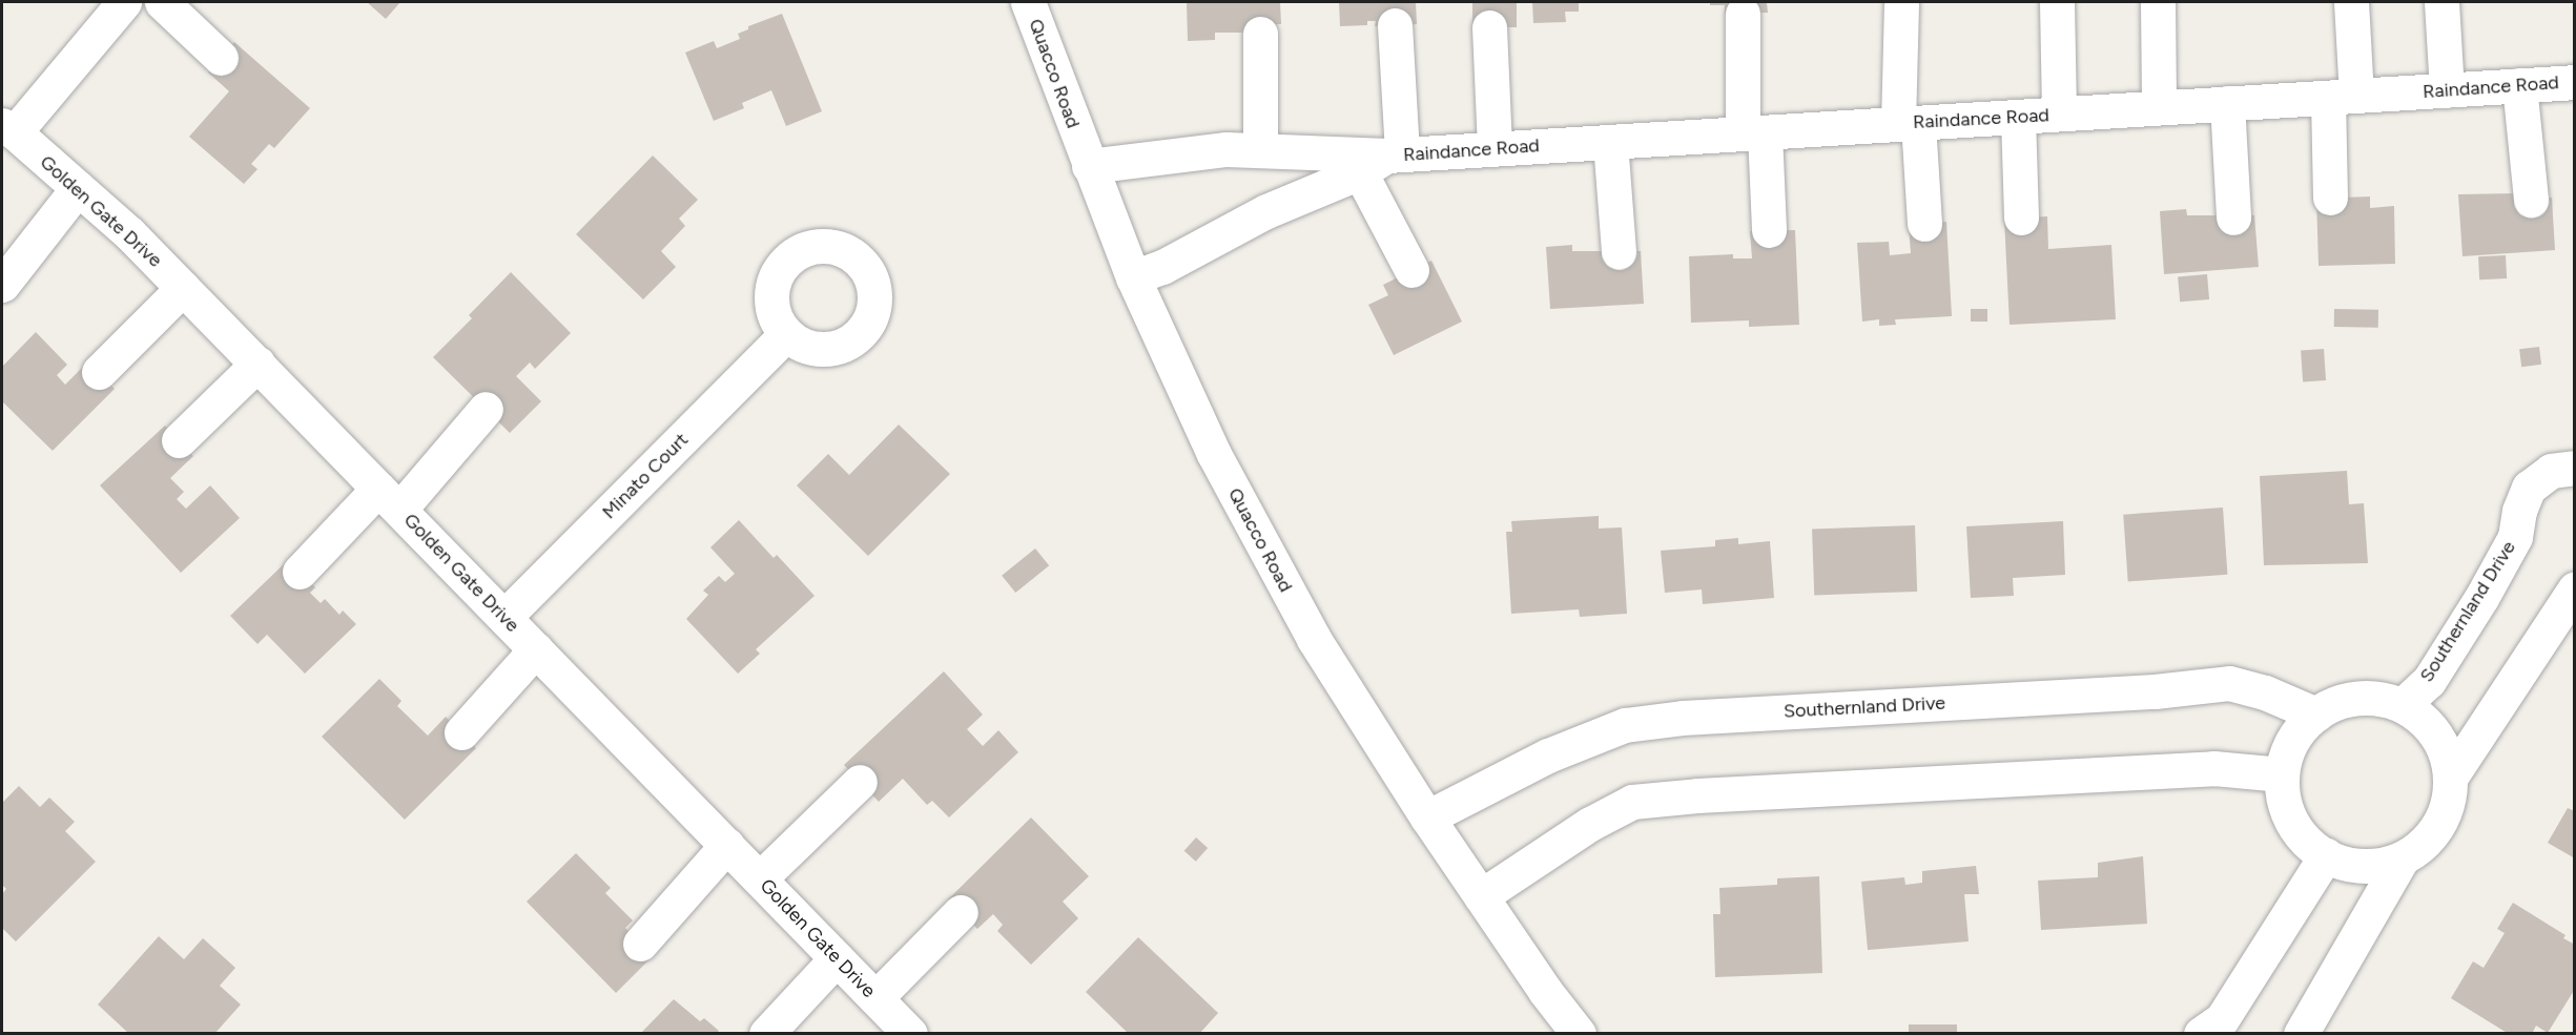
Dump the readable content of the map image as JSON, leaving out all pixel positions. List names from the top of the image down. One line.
{"streets":{"street":["Quacco Road","Raindance Road","Golden Gate Drive","Minato Court","Southernland Drive"]},"crossings":[["Quacco Road","Raindance Road"],["Quacco Road","Southernland Drive"],["Golden Gate Drive","Minato Court"]]}
